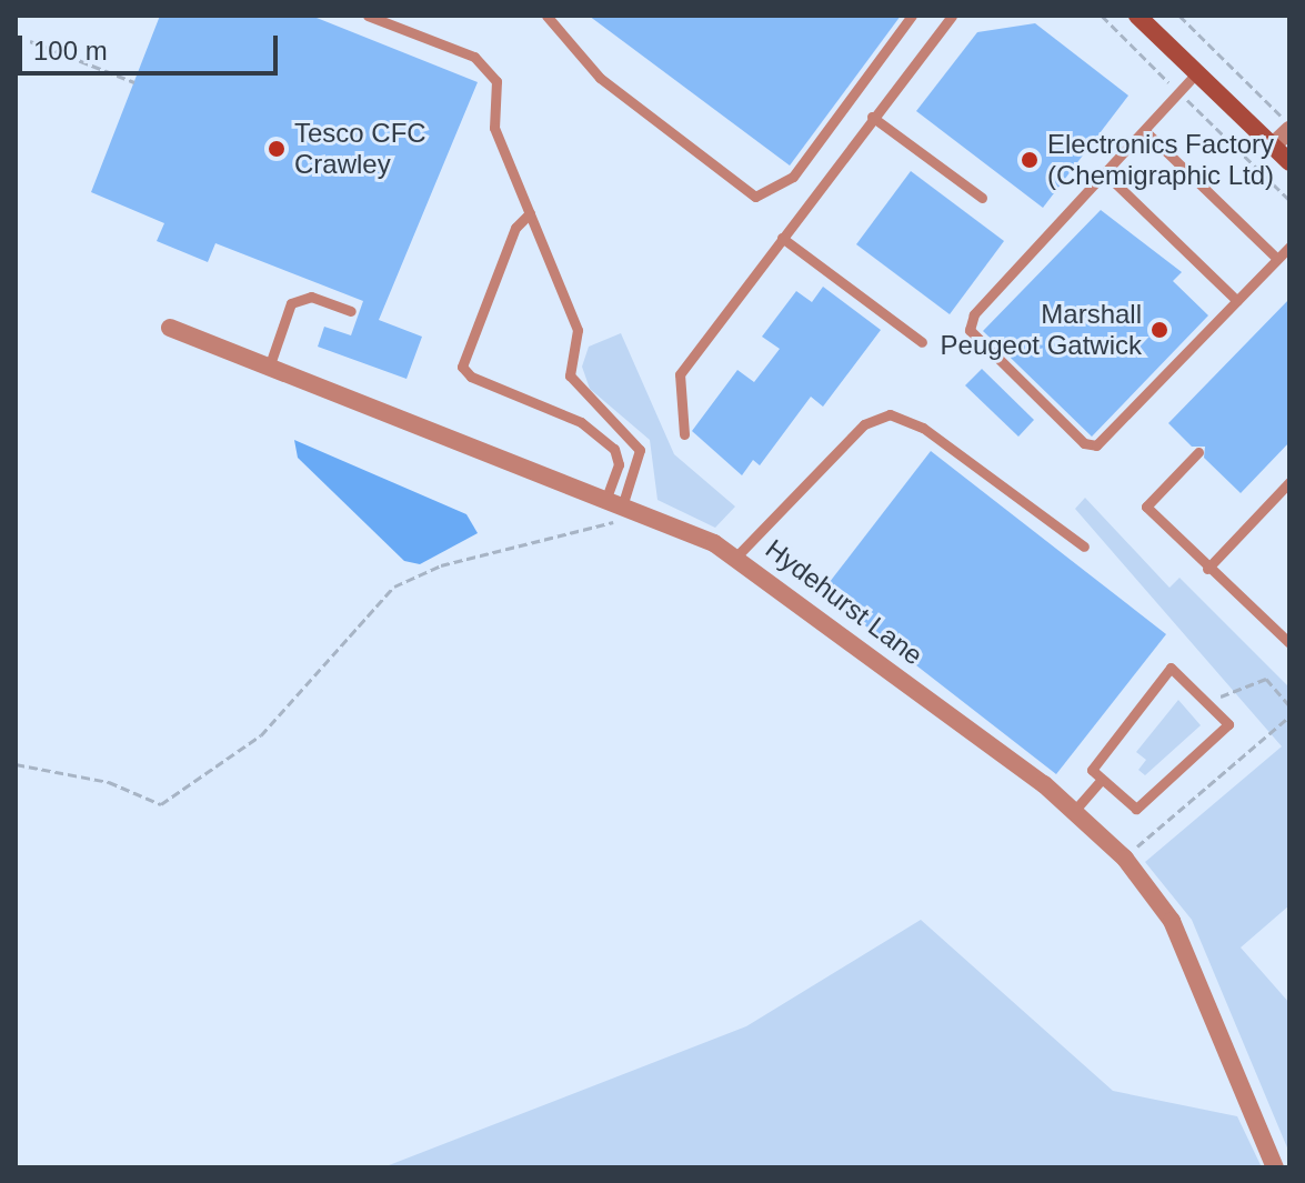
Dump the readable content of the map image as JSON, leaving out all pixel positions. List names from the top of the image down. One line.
{"streets":{"street":["Hydehurst Lane"]},"places":["Tesco CFC Crawley","Electronics Factory (Chemigraphic Ltd)","Marshall Peugeot Gatwick"],"scale_bar":"100 m"}
